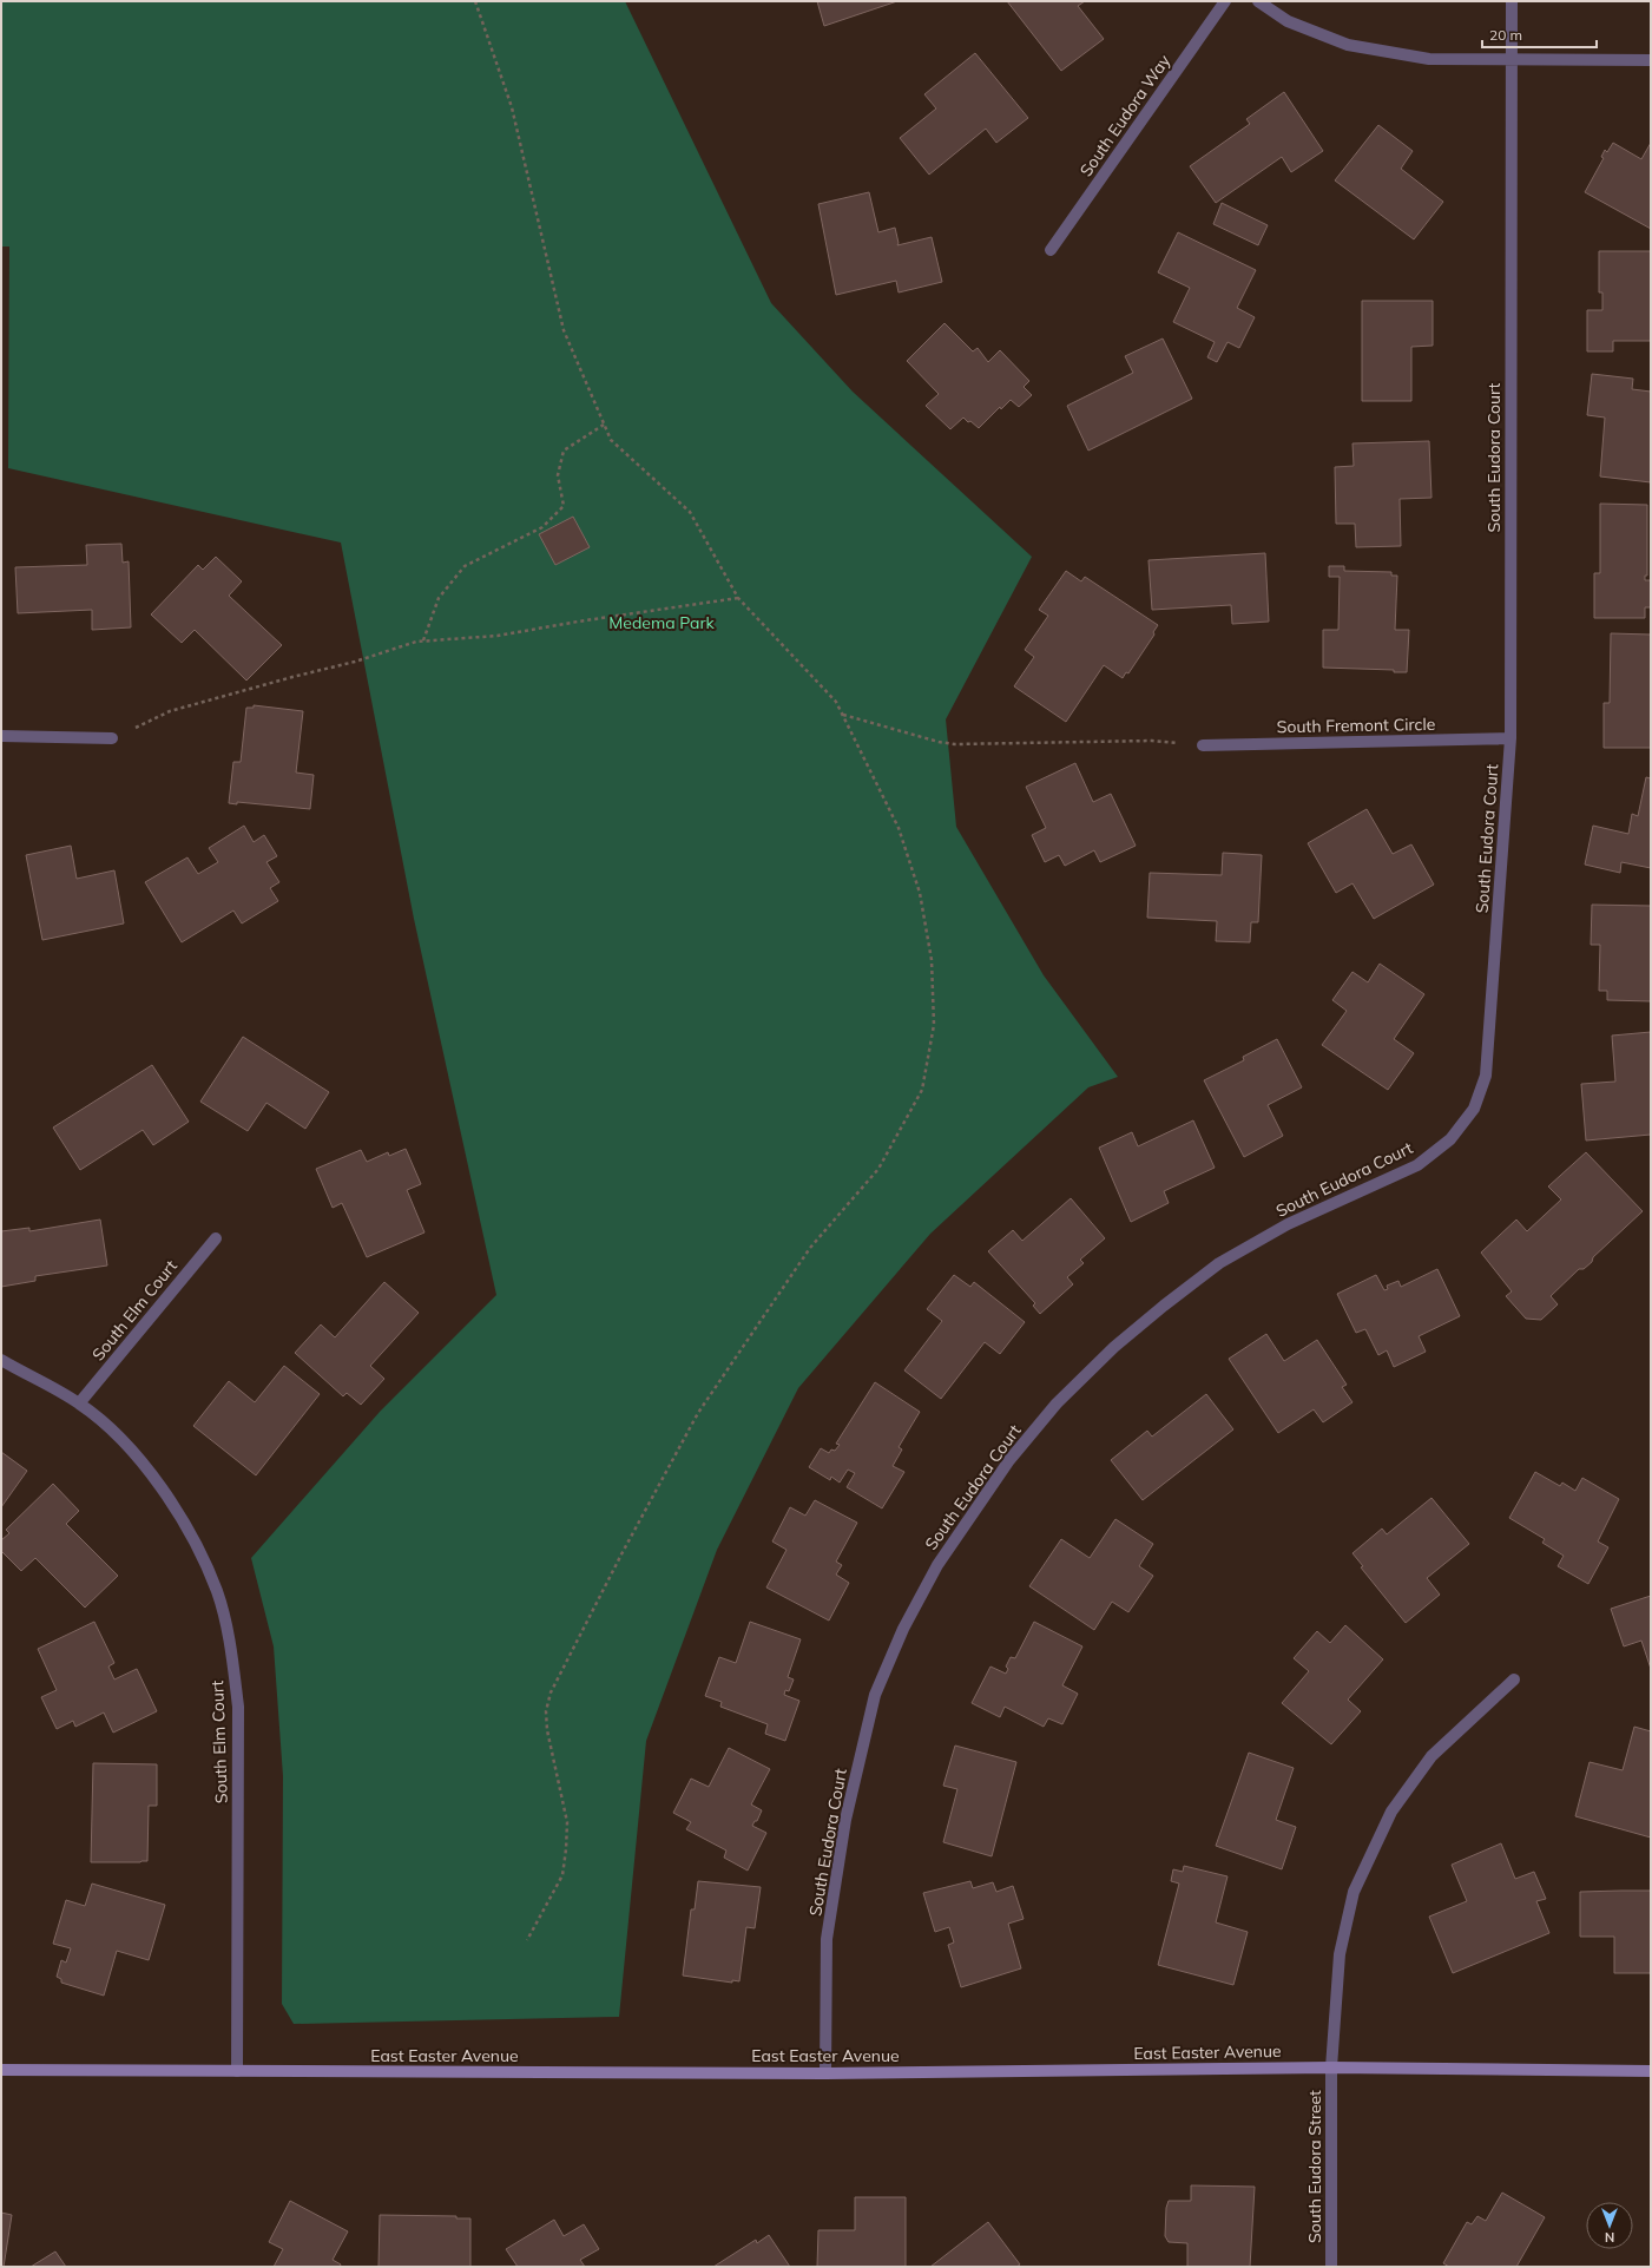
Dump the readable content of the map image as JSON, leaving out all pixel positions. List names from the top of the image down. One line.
{"streets":{"street":["South Eudora Way","South Eudora Court","South Fremont Circle","South Elm Court","East Easter Avenue","South Eudora Street"]},"crossings":[["South Eudora Court","South Fremont Circle"],["South Eudora Court","East Easter Avenue"],["South Elm Court","East Easter Avenue"],["East Easter Avenue","South Eudora Street"]],"parks":["Medema Park"],"scale_bar":"20 m","north":"bottom"}
